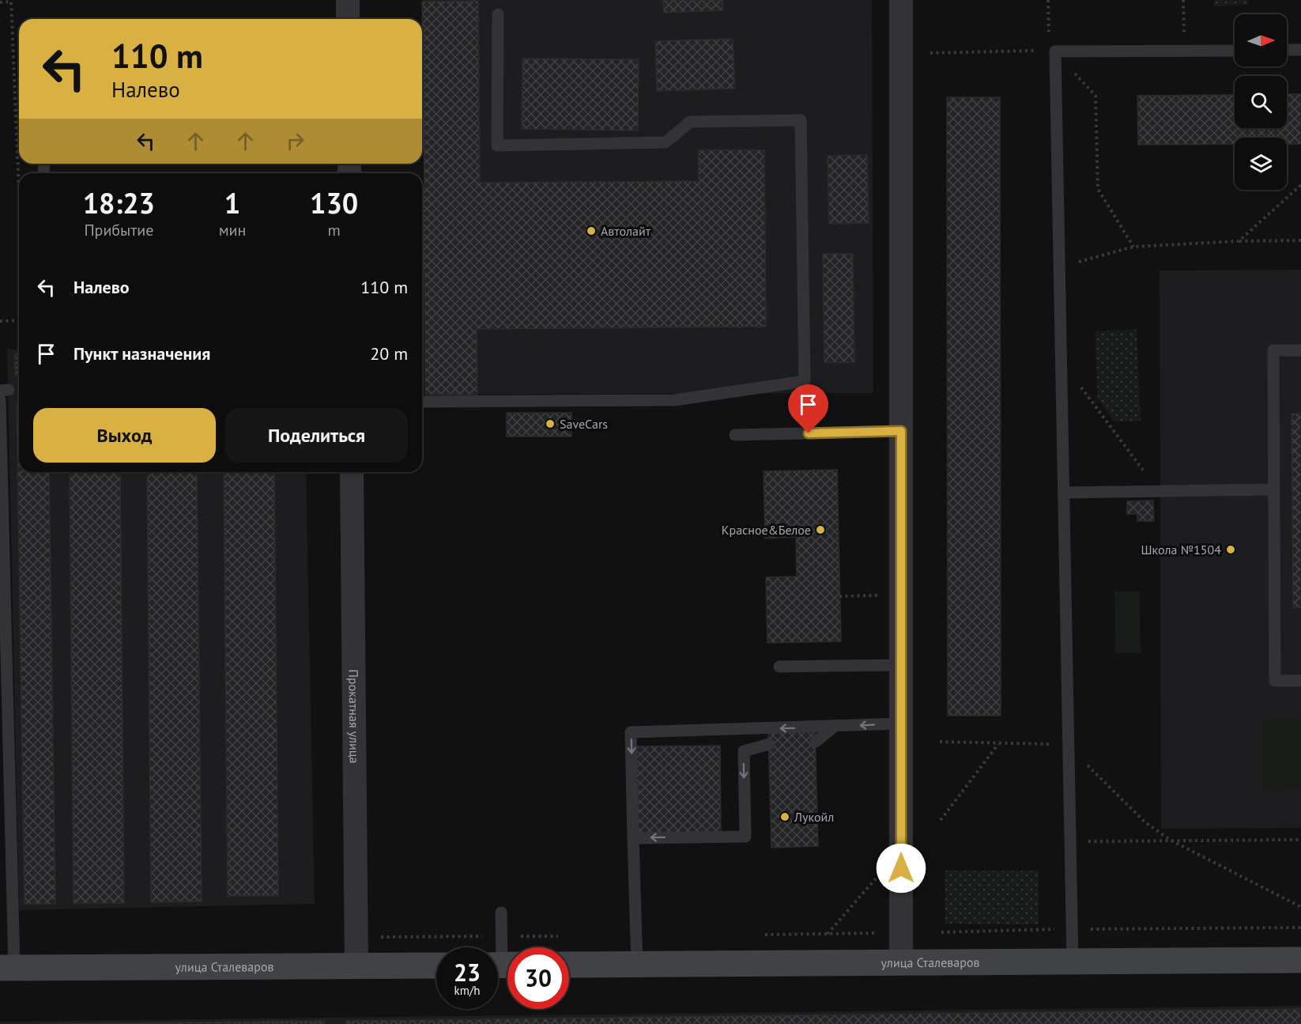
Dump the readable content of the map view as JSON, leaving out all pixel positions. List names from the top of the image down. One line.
{"streets":{"main road":["улица Сталеваров"],"street":["Прокатная улица"]},"crossings":[["Прокатная улица","улица Сталеваров"]],"places":["Автолайт","SaveCars","Красное&Белое","Школа №1504","Лукойл"],"north":"right","page":{"turn":["110 m","Налево"],"eta":["18:23","Прибытие","1","мин","130","m"],"list":[{"name":"Налево","value":"110 m"},{"name":"Пункт назначения","value":"20 m"}],"buttons":["Выход","Поделиться"],"speed":"23 km/h","limit":"30"}}
